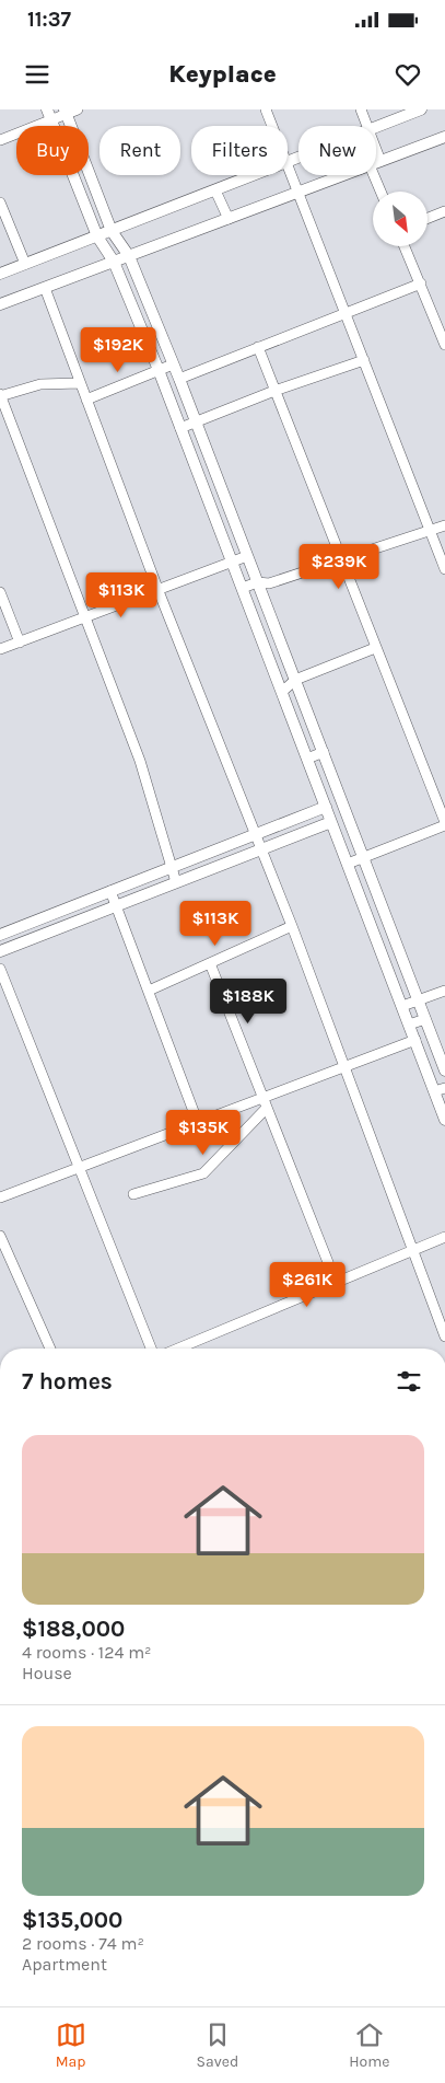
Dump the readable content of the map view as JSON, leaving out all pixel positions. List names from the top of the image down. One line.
{"north":"bottom right","page":{"status":"11:37","header":"Keyplace","chip":["Buy","Rent","Filters","New"],"price":["$192K","$239K","$113K","$113K","$188K","$135K","$261K"],"heading":"7 homes","list":[{"name":"$188,000","note":"4 rooms · 124 m² · House"},{"name":"$135,000","note":"2 rooms · 74 m² · Apartment"}],"tabs":["Map","Saved","Home"]}}
